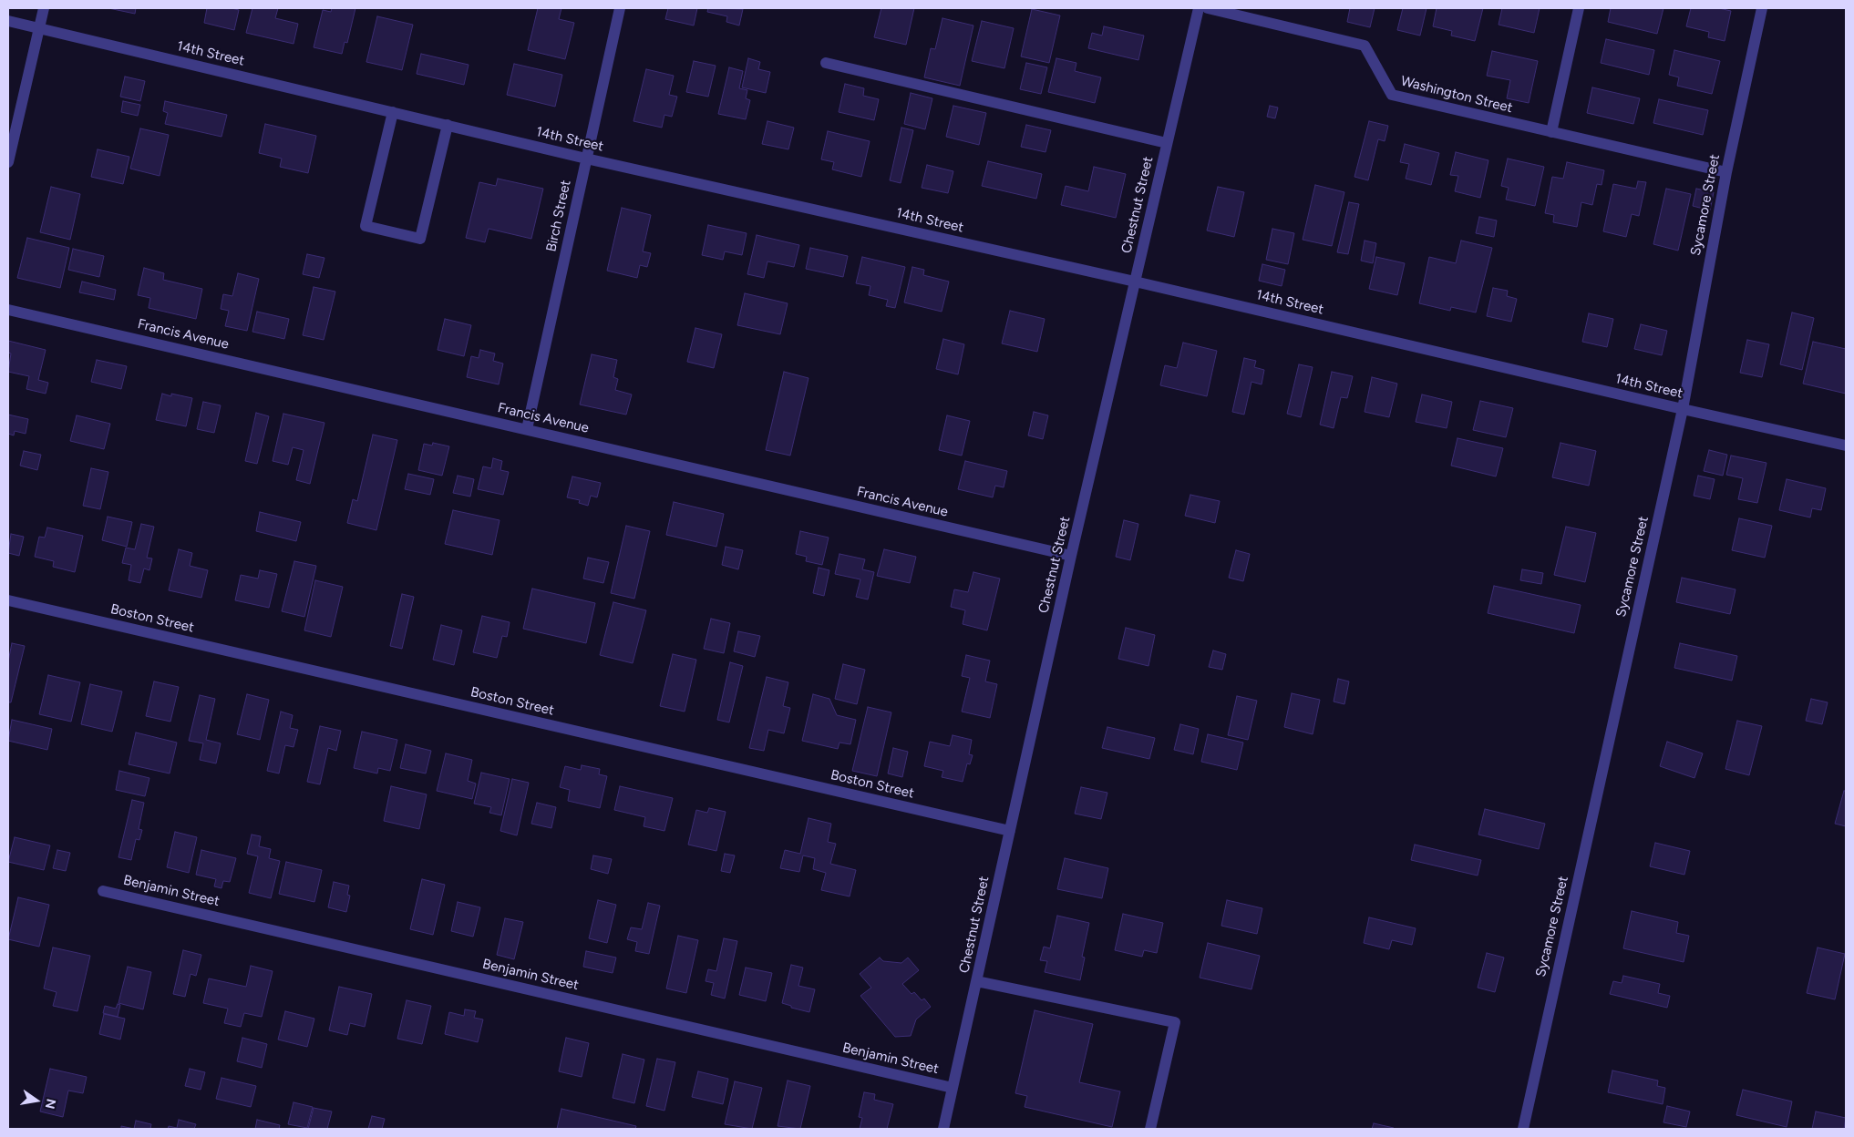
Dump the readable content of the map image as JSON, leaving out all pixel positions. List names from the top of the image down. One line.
{"streets":{"street":["14th Street","Washington Street","Chestnut Street","Sycamore Street","Birch Street","Francis Avenue","Boston Street","Benjamin Street"]},"crossings":[["14th Street","Chestnut Street"],["14th Street","Sycamore Street"],["14th Street","Birch Street"],["Washington Street","Sycamore Street"],["Chestnut Street","Francis Avenue"],["Chestnut Street","Boston Street"],["Chestnut Street","Benjamin Street"],["Birch Street","Francis Avenue"]],"north":"right"}
